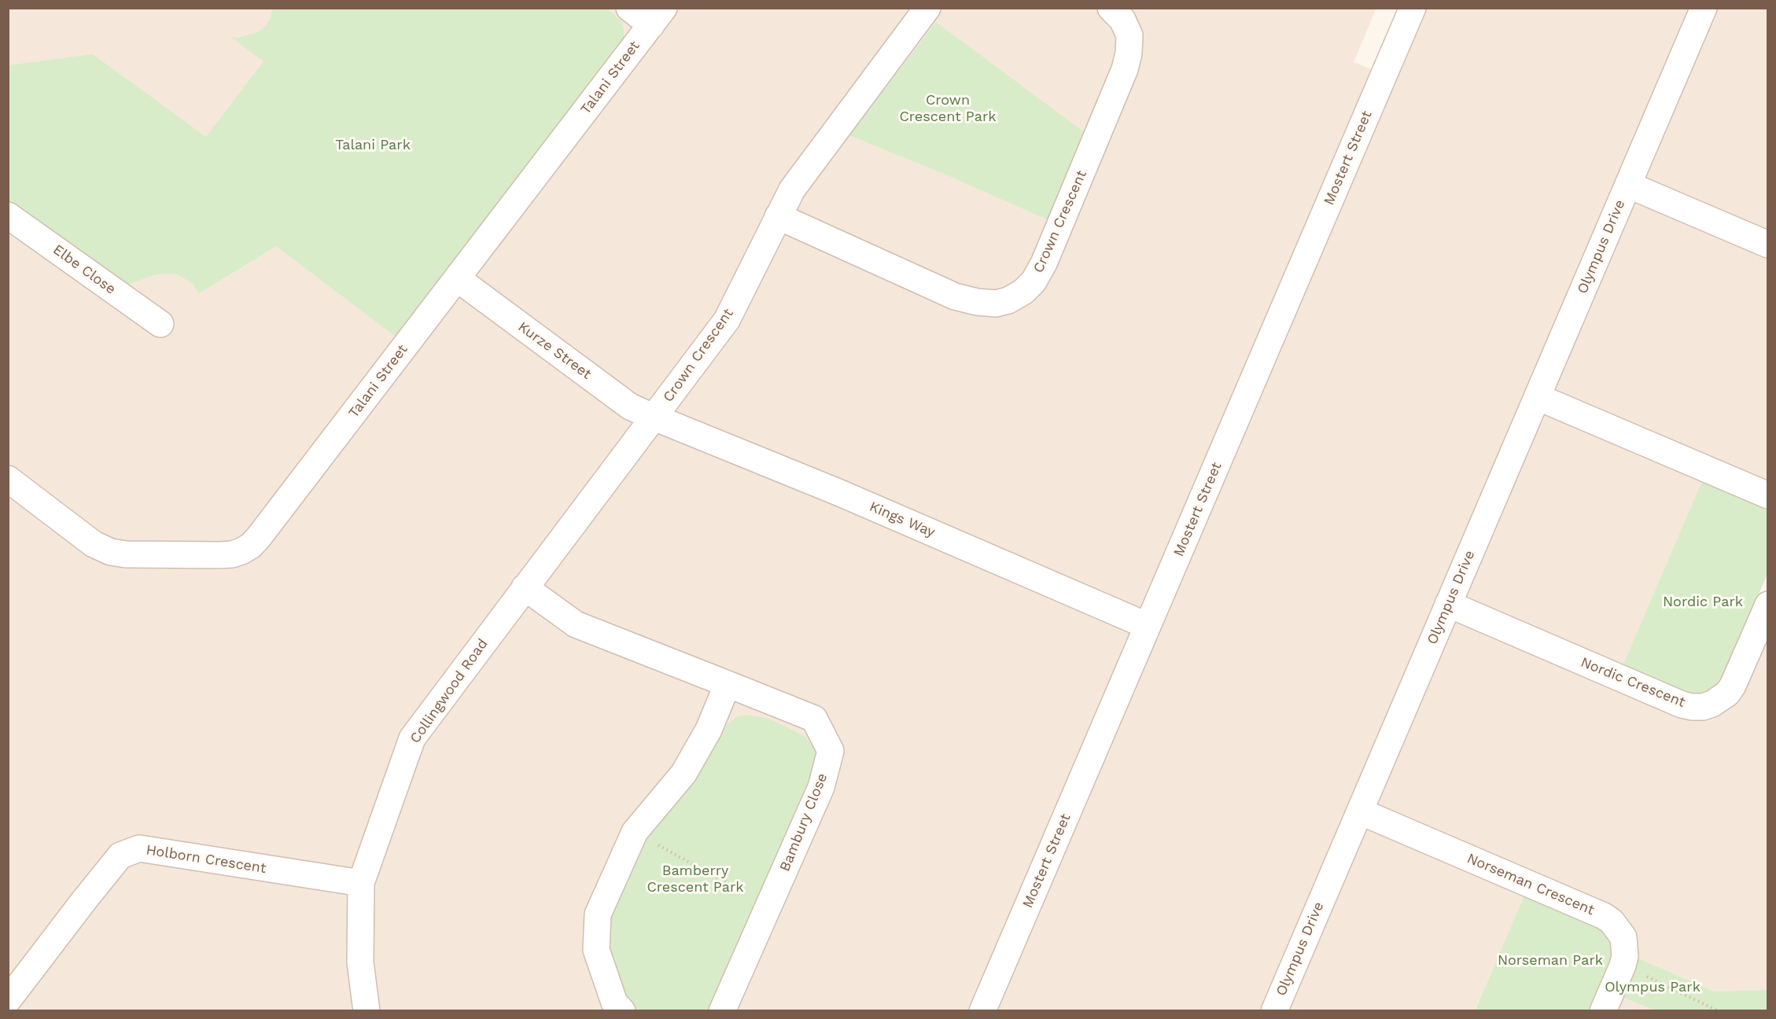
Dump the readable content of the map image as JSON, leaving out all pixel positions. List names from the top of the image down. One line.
{"streets":{"street":["Talani Street","Mostert Street","Crown Crescent","Olympus Drive","Elbe Close","Kurze Street","Kings Way","Nordic Crescent","Collingwood Road","Bambury Close","Holborn Crescent","Norseman Crescent"]},"crossings":[["Talani Street","Kurze Street"],["Mostert Street","Kings Way"],["Crown Crescent","Kurze Street"],["Crown Crescent","Kings Way"],["Crown Crescent","Collingwood Road"],["Olympus Drive","Nordic Crescent"],["Olympus Drive","Norseman Crescent"],["Kurze Street","Kings Way"],["Kurze Street","Collingwood Road"],["Kings Way","Collingwood Road"],["Collingwood Road","Bambury Close"],["Collingwood Road","Holborn Crescent"]],"parks":["Crown Crescent Park","Talani Park","Nordic Park","Bamberry Crescent Park","Norseman Park","Olympus Park"]}
